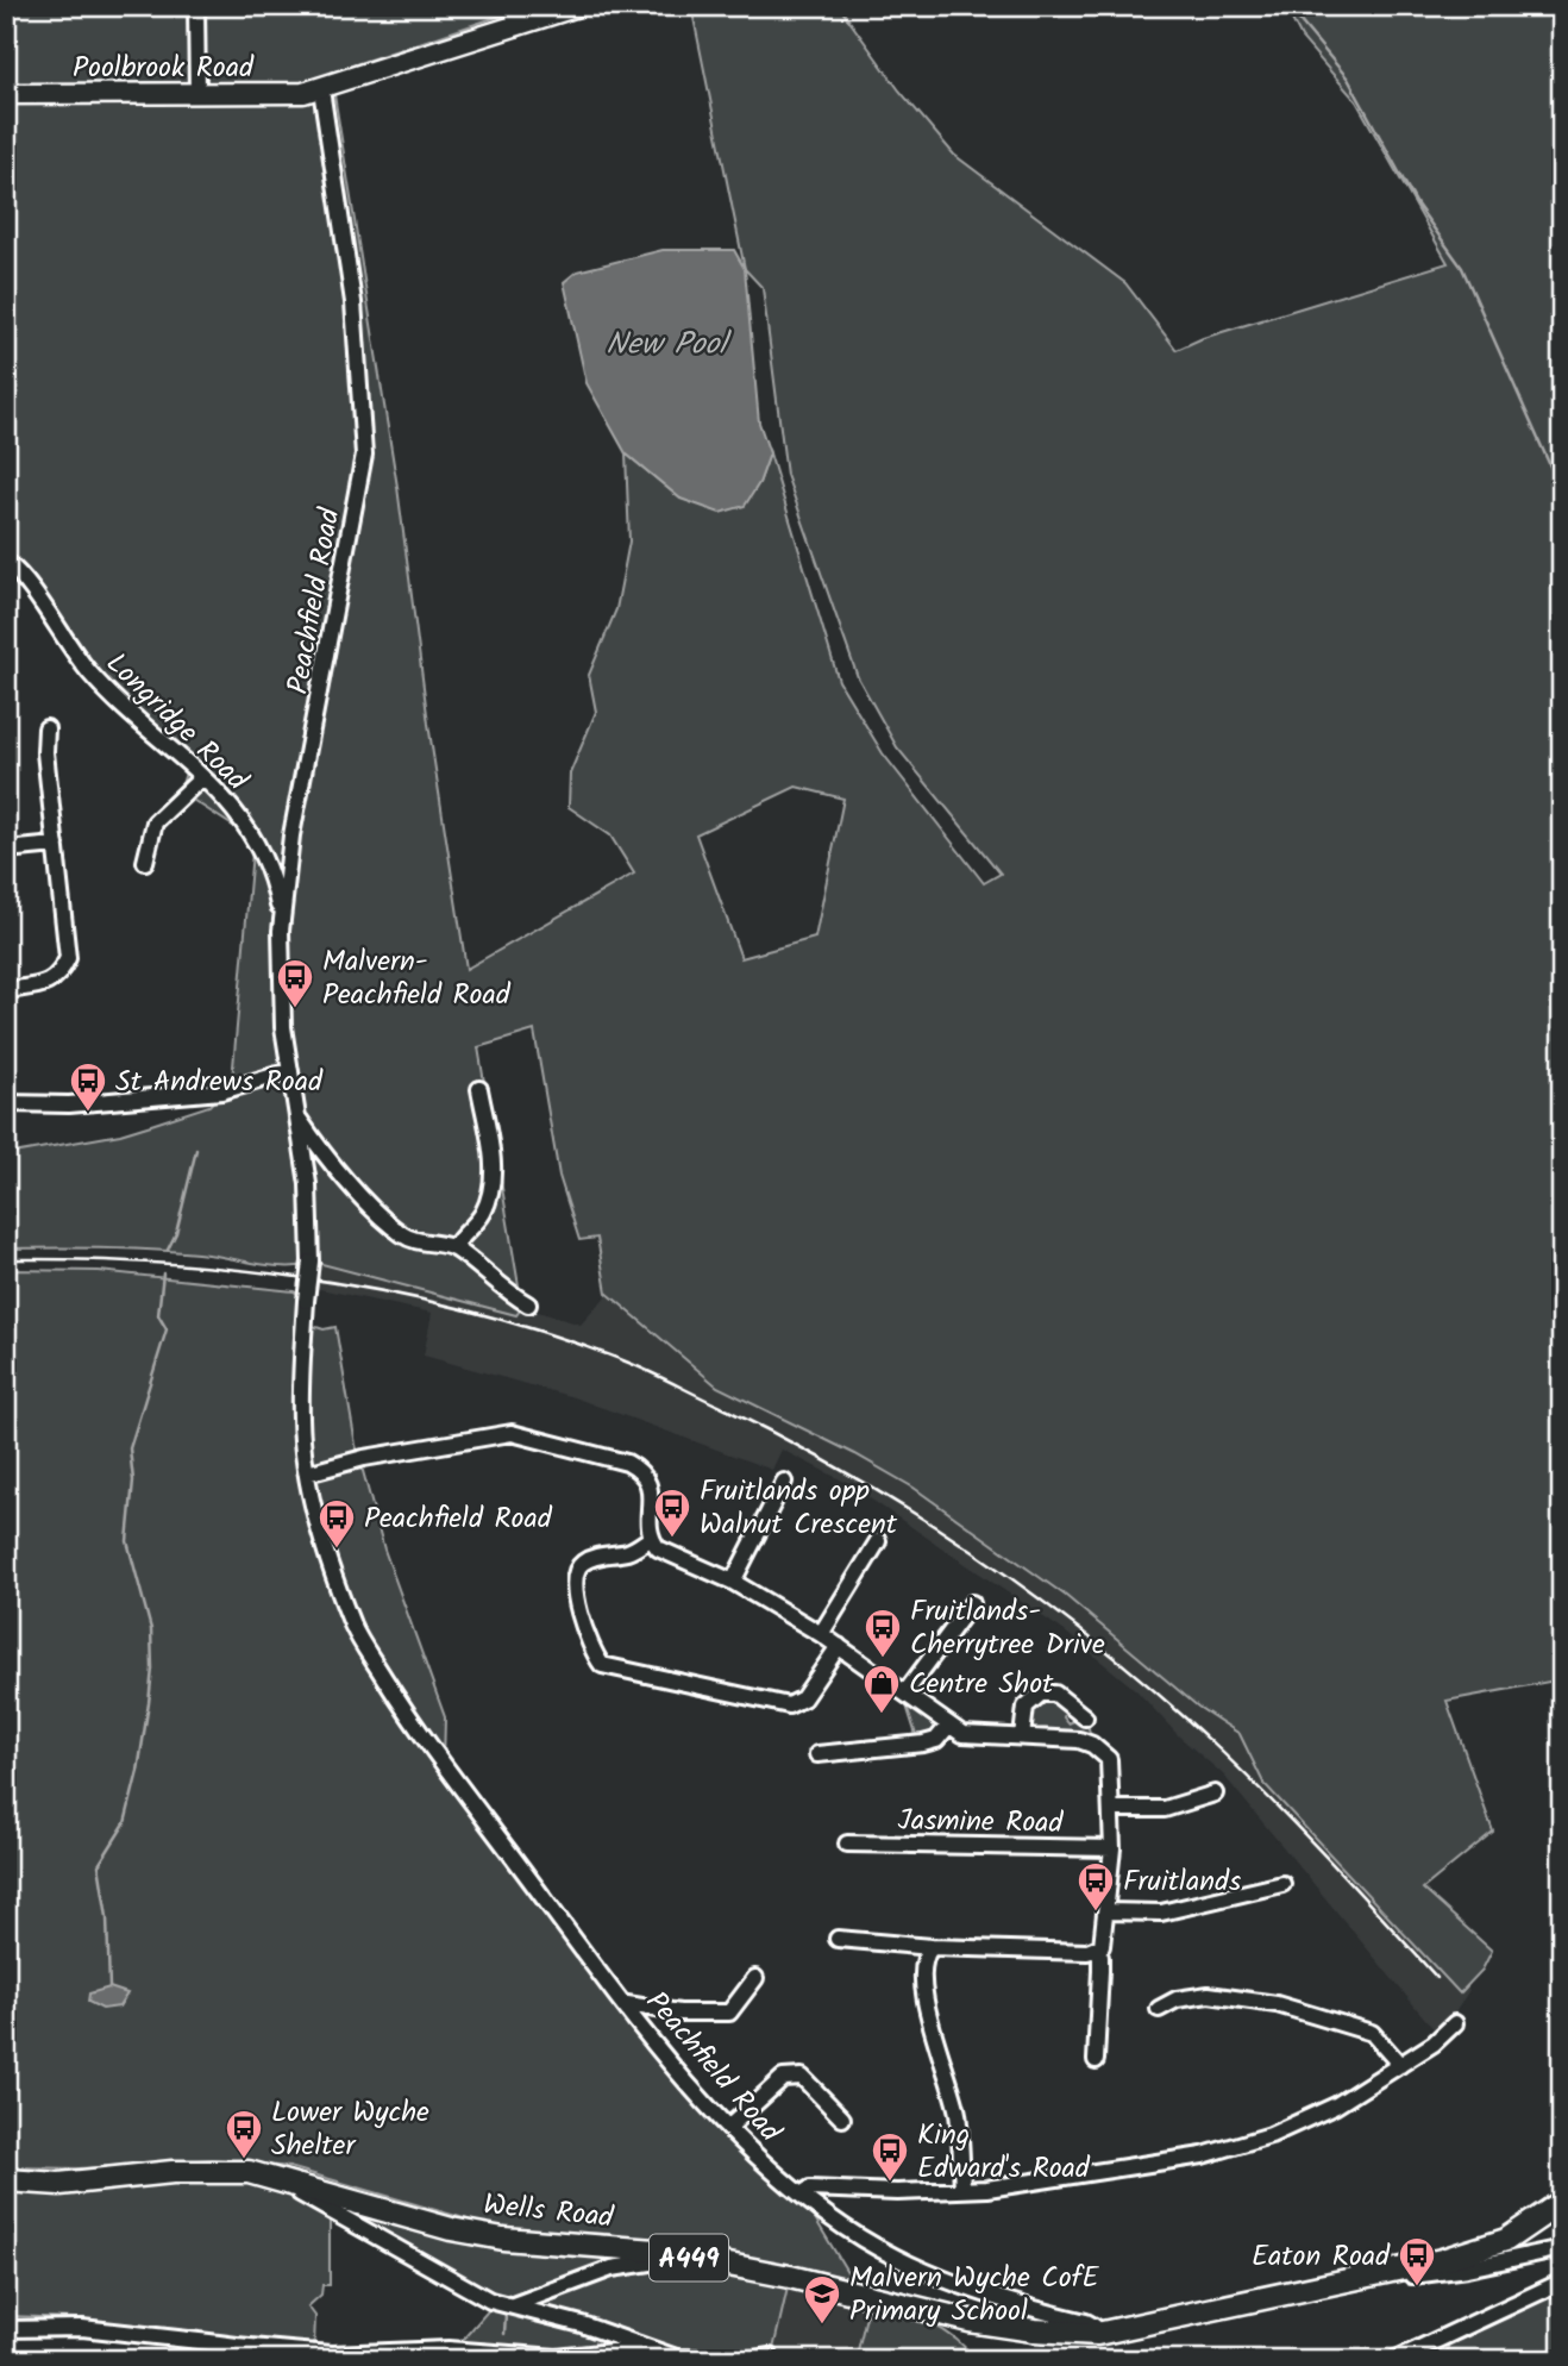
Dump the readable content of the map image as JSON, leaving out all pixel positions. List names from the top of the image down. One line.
{"streets":{"highway":["Wells Road","A449"],"main road":["Poolbrook Road"],"street":["Peachfield Road","Longridge Road","Jasmine Road"]},"crossings":[["Poolbrook Road","Peachfield Road"],["Peachfield Road","Longridge Road"],["Peachfield Road","Wells Road"]],"water":["New Pool"],"places":{"bus stop":["Malvern- Peachfield Road","St Andrews Road","Fruitlands opp Walnut Crescent","Peachfield Road","Fruitlands- Cherrytree Drive","Fruitlands","Lower Wyche Shelter","King Edward's Road","Eaton Road"],"shop":["Centre Shot"],"school or university":["Malvern Wyche CofE Primary School"]}}
